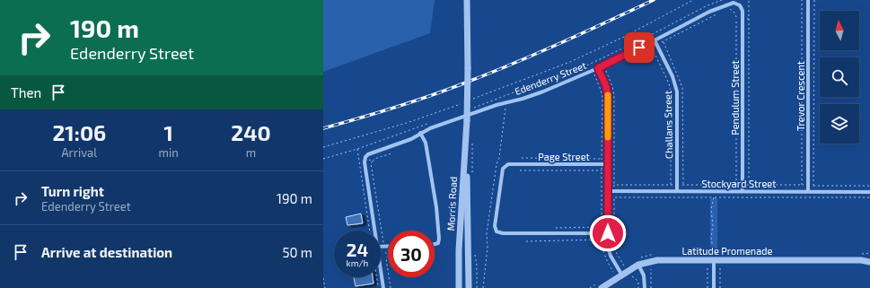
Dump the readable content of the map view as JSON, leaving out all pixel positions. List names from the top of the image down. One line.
{"streets":{"street":["Edenderry Street","Trevor Crescent","Pendulum Street","Challans Street","Page Street","Stockyard Street","Morris Road","Latitude Promenade"]},"crossings":[["Edenderry Street","Pendulum Street"],["Edenderry Street","Challans Street"],["Trevor Crescent","Stockyard Street"],["Pendulum Street","Stockyard Street"],["Challans Street","Stockyard Street"]],"north":"top","page":{"turn":["190 m","Edenderry Street"],"then":"Then","eta":["21:06","Arrival","1","min","240","m"],"list":[{"name":"Turn right","note":"Edenderry Street","value":"190 m"},{"name":"Arrive at destination","value":"50 m"}],"speed":"24 km/h","limit":"30"}}
